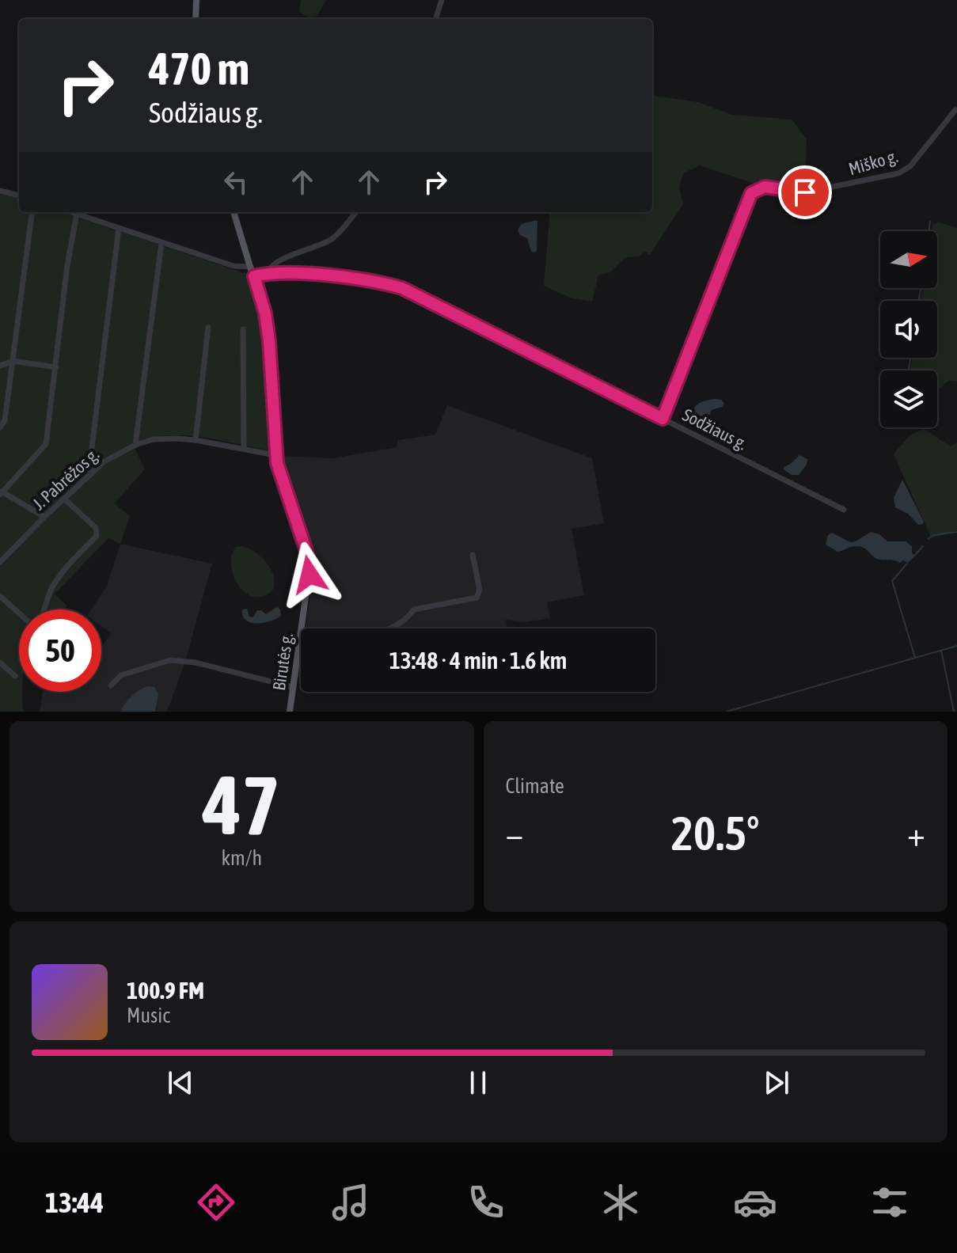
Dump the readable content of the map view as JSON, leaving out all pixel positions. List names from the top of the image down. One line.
{"streets":{"main road":["Birutės g."],"street":["Miško g.","Sodžiaus g.","J. Pabrėžos g."]},"crossings":[["Miško g.","Sodžiaus g."],["Sodžiaus g.","Birutės g."],["J. Pabrėžos g.","Birutės g."]],"north":"right","page":{"turn":["470 m","Sodžiaus g."],"limit":"50","trip":"13:48 · 4 min · 1.6 km","tile":[["47","km/h"],"Climate"],"heat":["−","20.5°","+"],"song":["100.9 FM","Music"],"tabs":"13:44"}}
